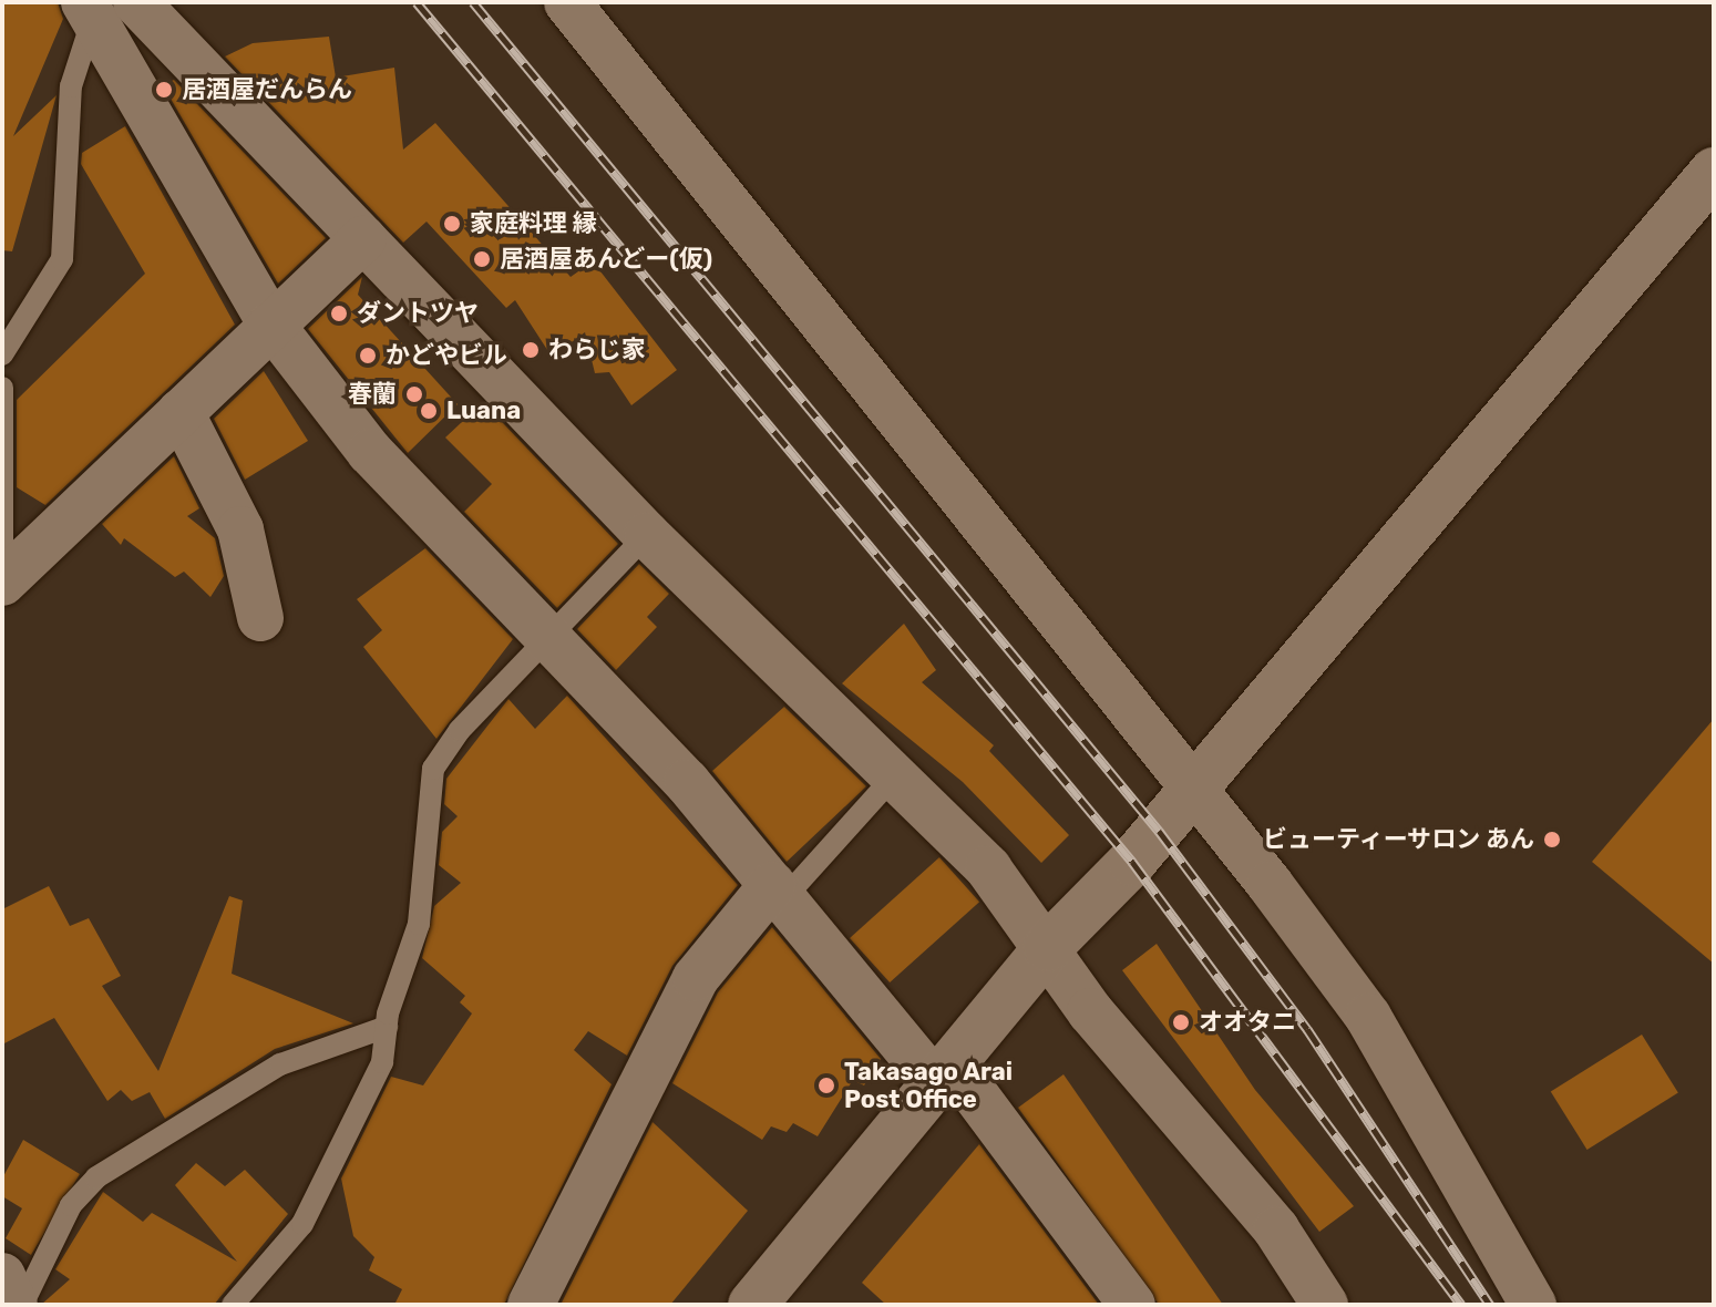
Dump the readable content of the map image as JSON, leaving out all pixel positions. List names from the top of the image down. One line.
{"places":["居酒屋だんらん","家庭料理 縁","居酒屋あんどー(仮)","ダントツヤ","わらじ家","かどやビル","春蘭","Luana","ビューティーサロン あん","オオタニ","Takasago Arai Post Office"]}
